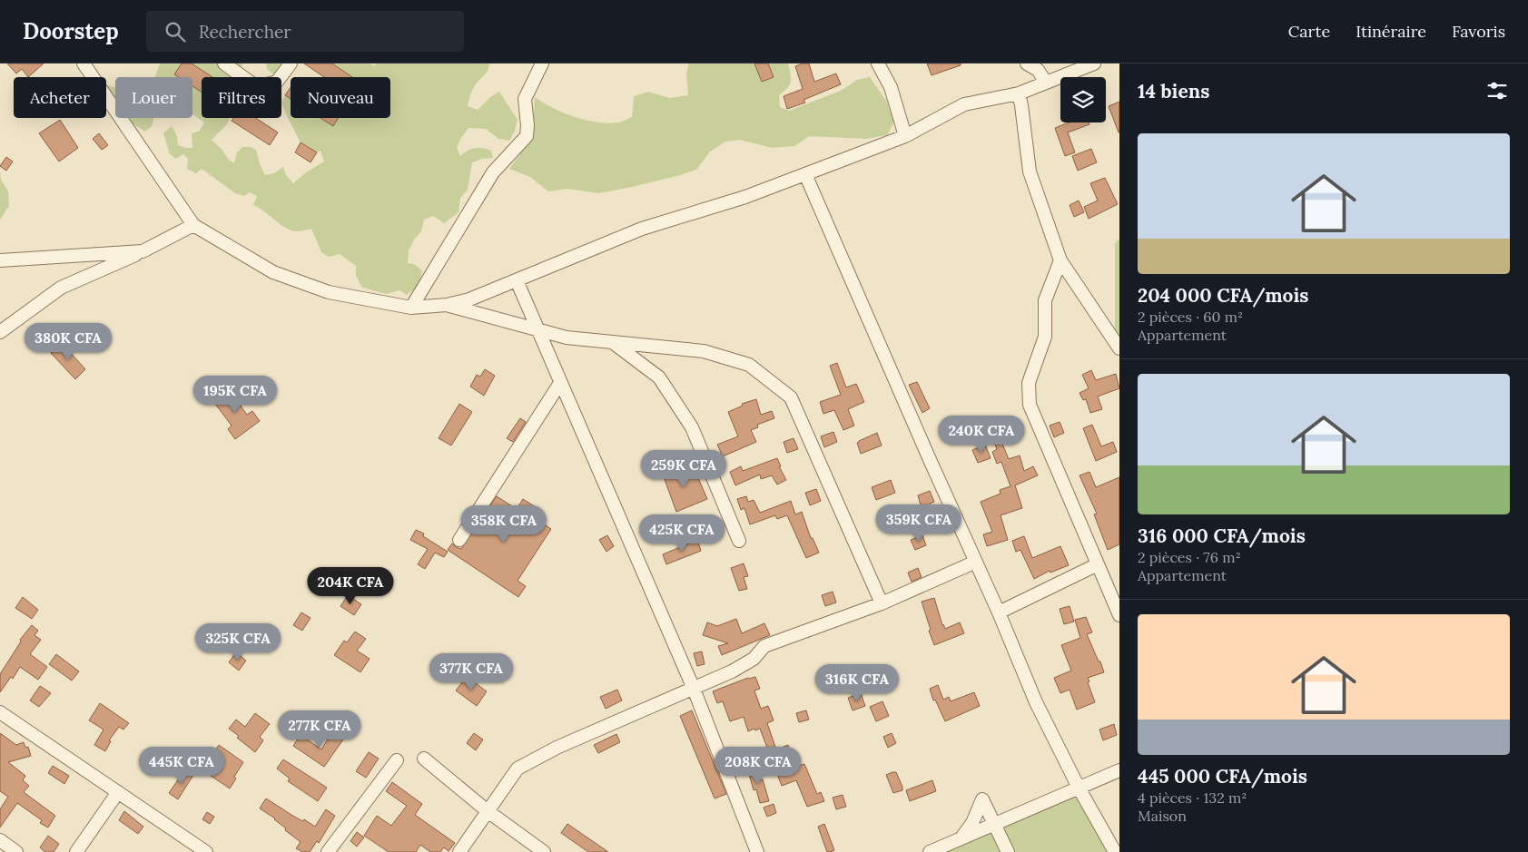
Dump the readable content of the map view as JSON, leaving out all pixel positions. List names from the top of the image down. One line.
{"page":{"header":"Doorstep","search":"Rechercher","nav":["Carte","Itinéraire","Favoris"],"heading":"14 biens","chip":["Acheter","Louer","Filtres","Nouveau"],"list":[{"name":"204 000 CFA/mois","note":"2 pièces · 60 m² · Appartement"},{"name":"316 000 CFA/mois","note":"2 pièces · 76 m² · Appartement"},{"name":"445 000 CFA/mois","note":"4 pièces · 132 m² · Maison"}],"price":["380K CFA","195K CFA","240K CFA","259K CFA","359K CFA","358K CFA","425K CFA","204K CFA","325K CFA","377K CFA","316K CFA","277K CFA","445K CFA","208K CFA"]}}
